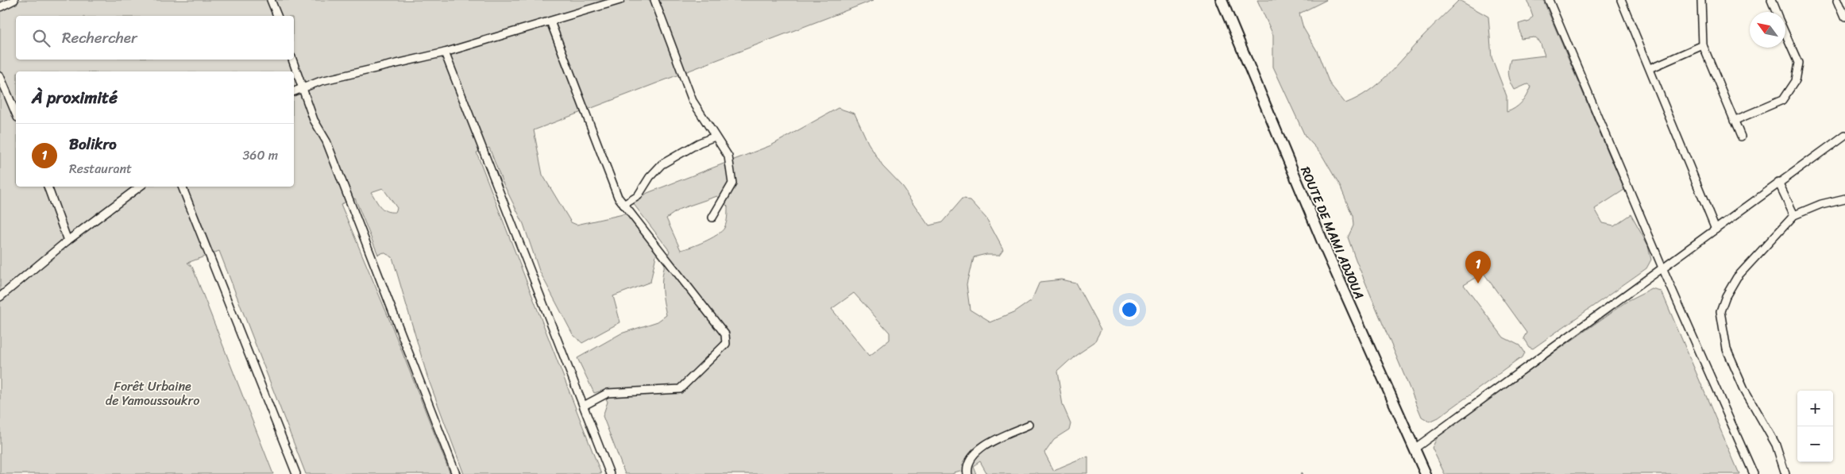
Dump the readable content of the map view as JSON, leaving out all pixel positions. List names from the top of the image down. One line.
{"streets":{"street":["ROUTE DE MAMI ADJOUA"]},"parks":["Forêt Urbaine de Yamoussoukro"],"north":"top left","page":{"search":"Rechercher","heading":"À proximité","list":[{"mark":"1","name":"Bolikro","note":"Restaurant","value":"360 m"}],"pins":"1","map_buttons":["+","−"]}}
